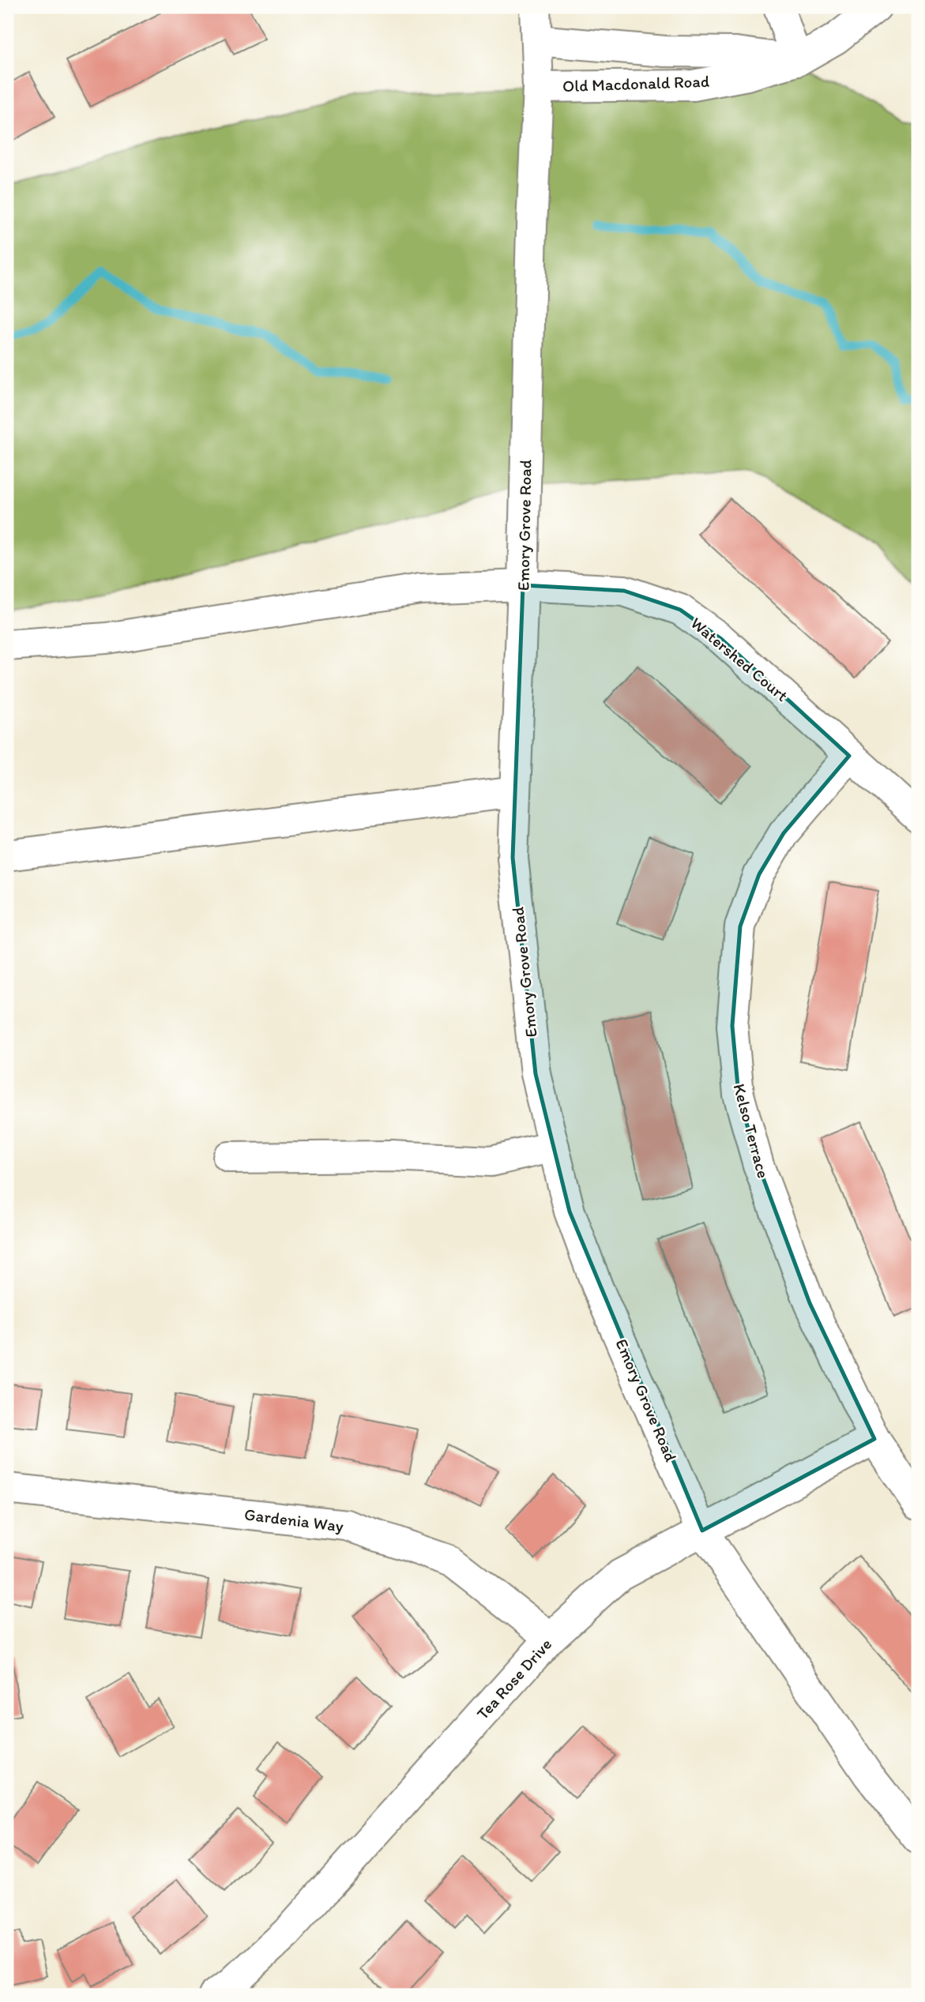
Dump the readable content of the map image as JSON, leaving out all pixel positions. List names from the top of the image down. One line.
{"streets":{"street":["Old Macdonald Road","Emory Grove Road","Watershed Court","Kelso Terrace","Gardenia Way","Tea Rose Drive"]},"crossings":[["Old Macdonald Road","Emory Grove Road"],["Emory Grove Road","Watershed Court"],["Emory Grove Road","Tea Rose Drive"],["Watershed Court","Kelso Terrace"],["Kelso Terrace","Tea Rose Drive"],["Gardenia Way","Tea Rose Drive"]]}
